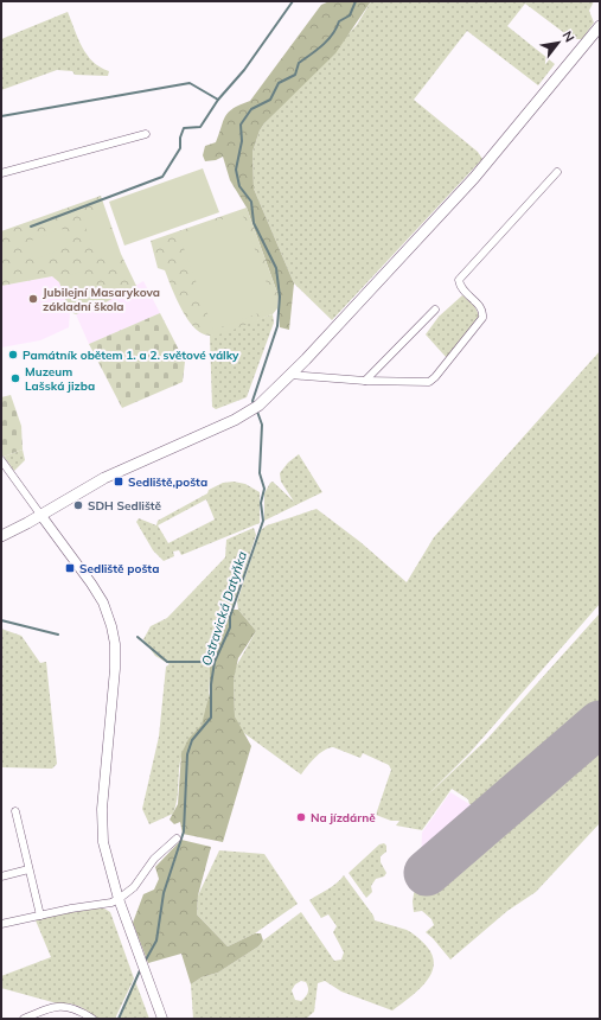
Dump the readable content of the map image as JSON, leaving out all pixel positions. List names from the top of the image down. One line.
{"water":["Ostravická Datyňka"],"places":{"other":["Jubilejní Masarykova základní škola","Památník obětem 1. a 2. světové války","Muzeum Lašská jizba","SDH Sedliště","Na jízdárně"],"transit":["Sedliště,pošta","Sedliště pošta"]},"north":"top right"}
